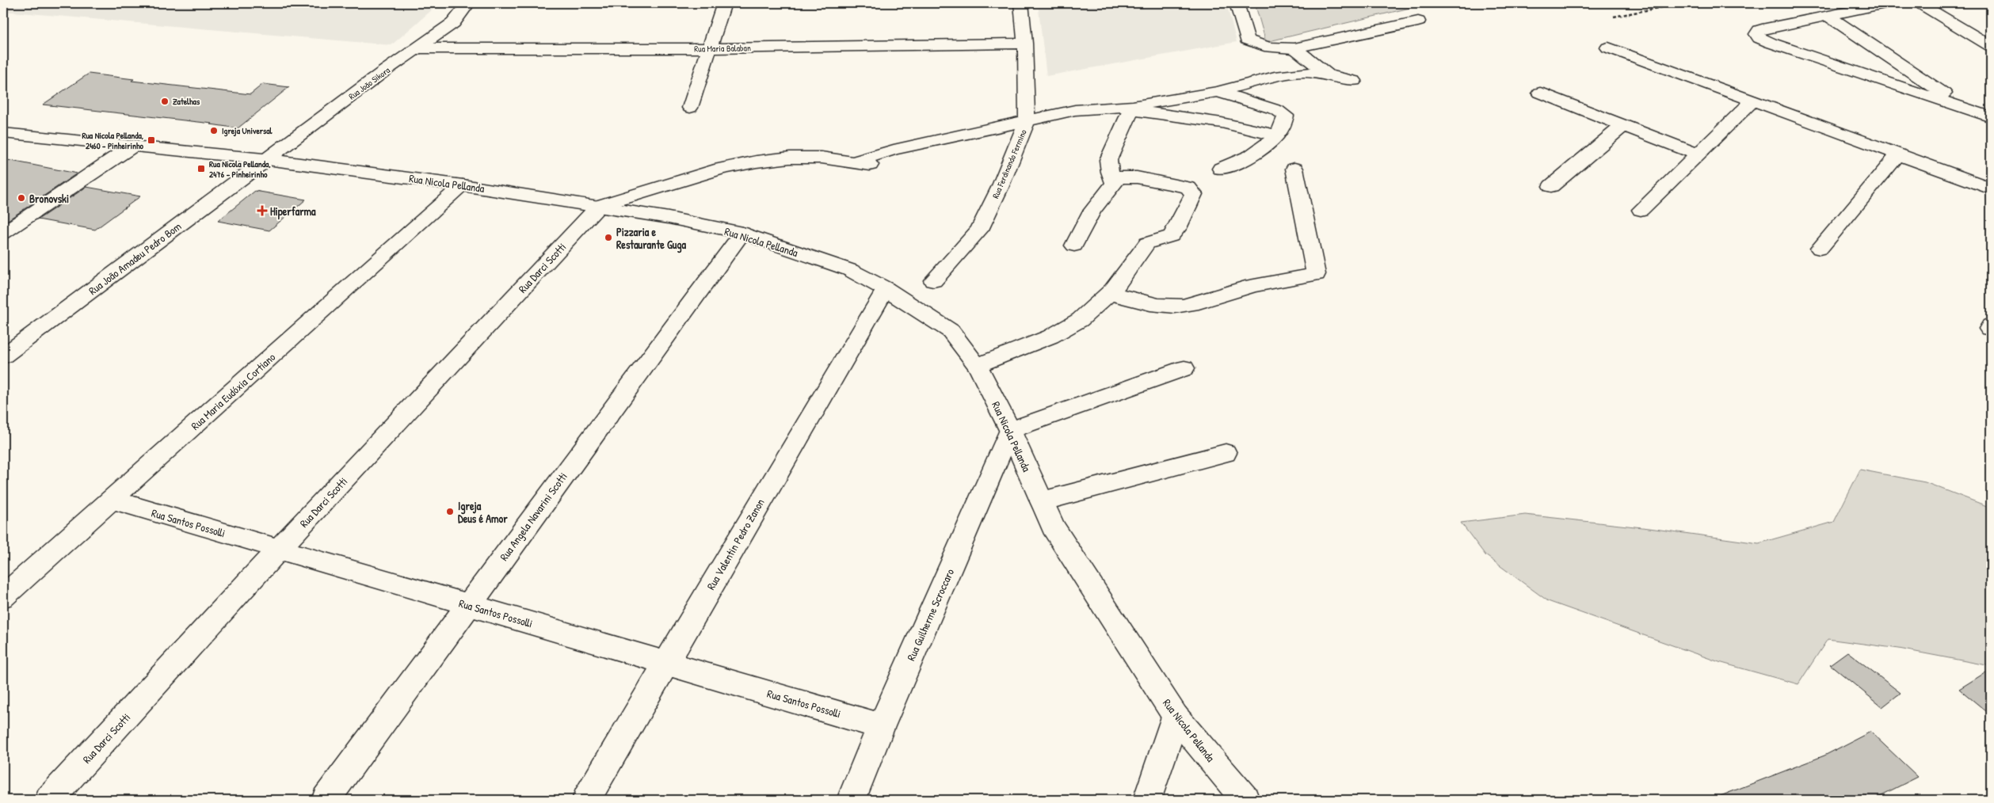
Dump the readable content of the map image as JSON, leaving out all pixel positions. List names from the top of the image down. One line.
{"streets":{"street":["Rua Maria Balaban","Rua João Sikora","Rua Ferdinando Fermino","Rua Nicola Pellanda","Rua João Amadeu Pedro Bom","Rua Darci Scotti","Rua Maria Eudóxia Cortiano","Rua Angela Navarini Scotti","Rua Santos Possolli","Rua Valentin Pedro Zanon","Rua Guilherme Scroccaro"]},"crossings":[["Rua Maria Balaban","Rua João Sikora"],["Rua Maria Balaban","Rua Ferdinando Fermino"],["Rua João Sikora","Rua Nicola Pellanda"],["Rua João Sikora","Rua João Amadeu Pedro Bom"],["Rua Nicola Pellanda","Rua João Amadeu Pedro Bom"],["Rua Nicola Pellanda","Rua Darci Scotti"],["Rua Nicola Pellanda","Rua Maria Eudóxia Cortiano"],["Rua Nicola Pellanda","Rua Angela Navarini Scotti"],["Rua Nicola Pellanda","Rua Valentin Pedro Zanon"],["Rua Nicola Pellanda","Rua Guilherme Scroccaro"],["Rua Darci Scotti","Rua Santos Possolli"],["Rua Maria Eudóxia Cortiano","Rua Santos Possolli"],["Rua Angela Navarini Scotti","Rua Santos Possolli"],["Rua Santos Possolli","Rua Valentin Pedro Zanon"],["Rua Santos Possolli","Rua Guilherme Scroccaro"]],"places":{"other":["Zatelhas","Igreja Universal","Bronovski","Pizzaria e Restaurante Guga","Igreja Deus é Amor"],"transit":["Rua Nicola Pellanda, 2460 - Pinheirinho","Rua Nicola Pellanda, 2476 - Pinheirinho"],"health":["Hiperfarma"]}}
